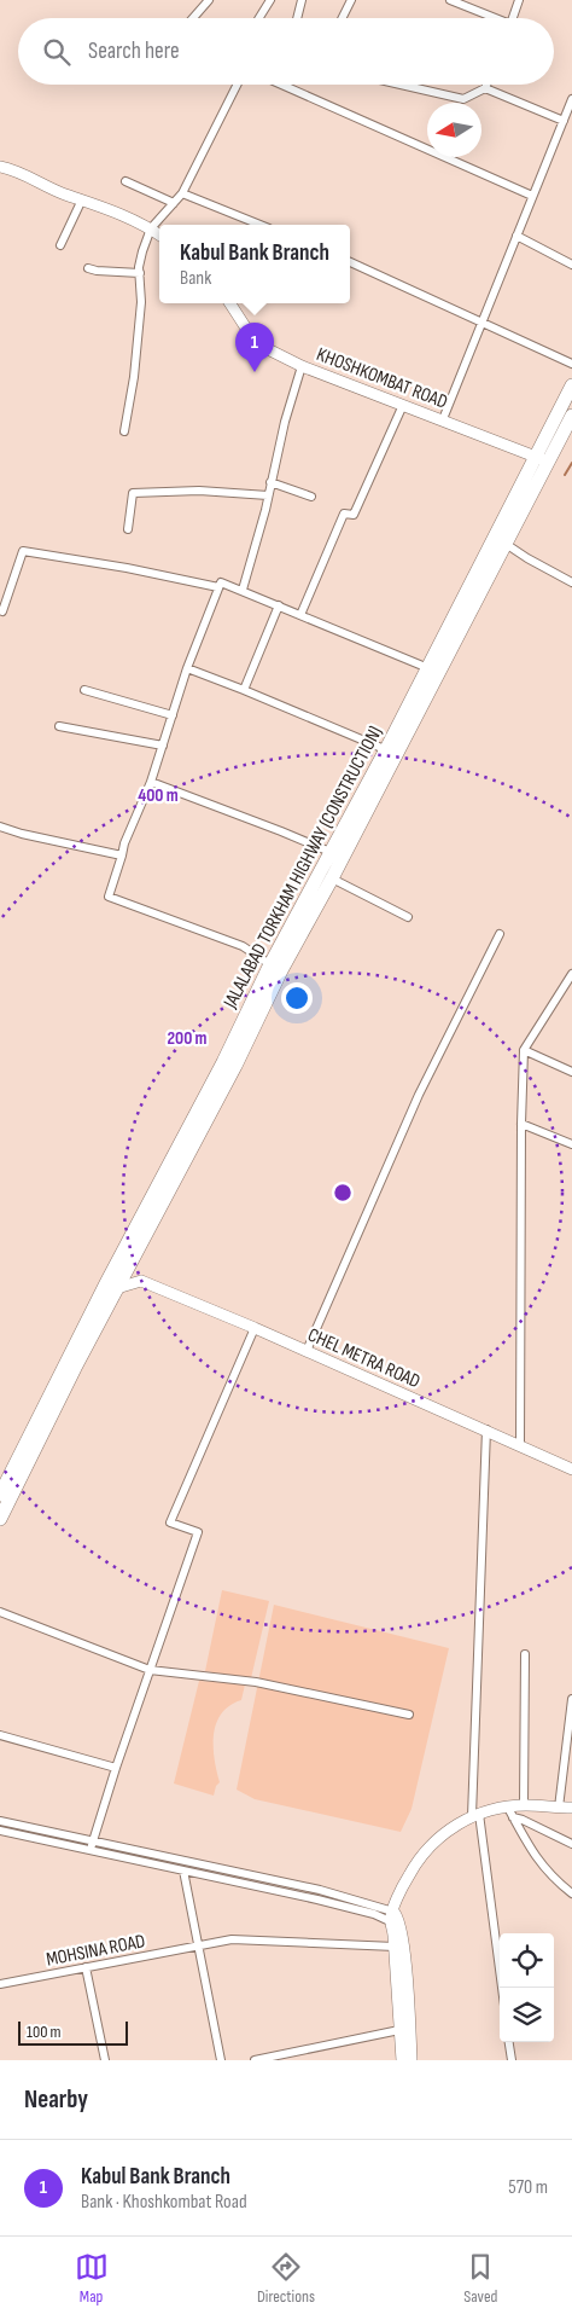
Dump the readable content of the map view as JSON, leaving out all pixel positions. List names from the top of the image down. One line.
{"streets":{"highway":["JALALABAD TORKHAM HIGHWAY (CONSTRUCTION)"],"street":["KHOSHKOMBAT ROAD","CHEL METRA ROAD","MOHSINA ROAD"]},"crossings":[["KHOSHKOMBAT ROAD","JALALABAD TORKHAM HIGHWAY (CONSTRUCTION)"]],"scale_bar":"100 m","north":"left","page":{"search":"Search here","popup":["Kabul Bank Branch","Bank"],"pins":"1","scale":"100 m","heading":"Nearby","list":[{"mark":"1","name":"Kabul Bank Branch","note":"Bank · Khoshkombat Road","value":"570 m"}],"nav":["Map","Directions","Saved"]},"rings":["400 m","200 m"]}
